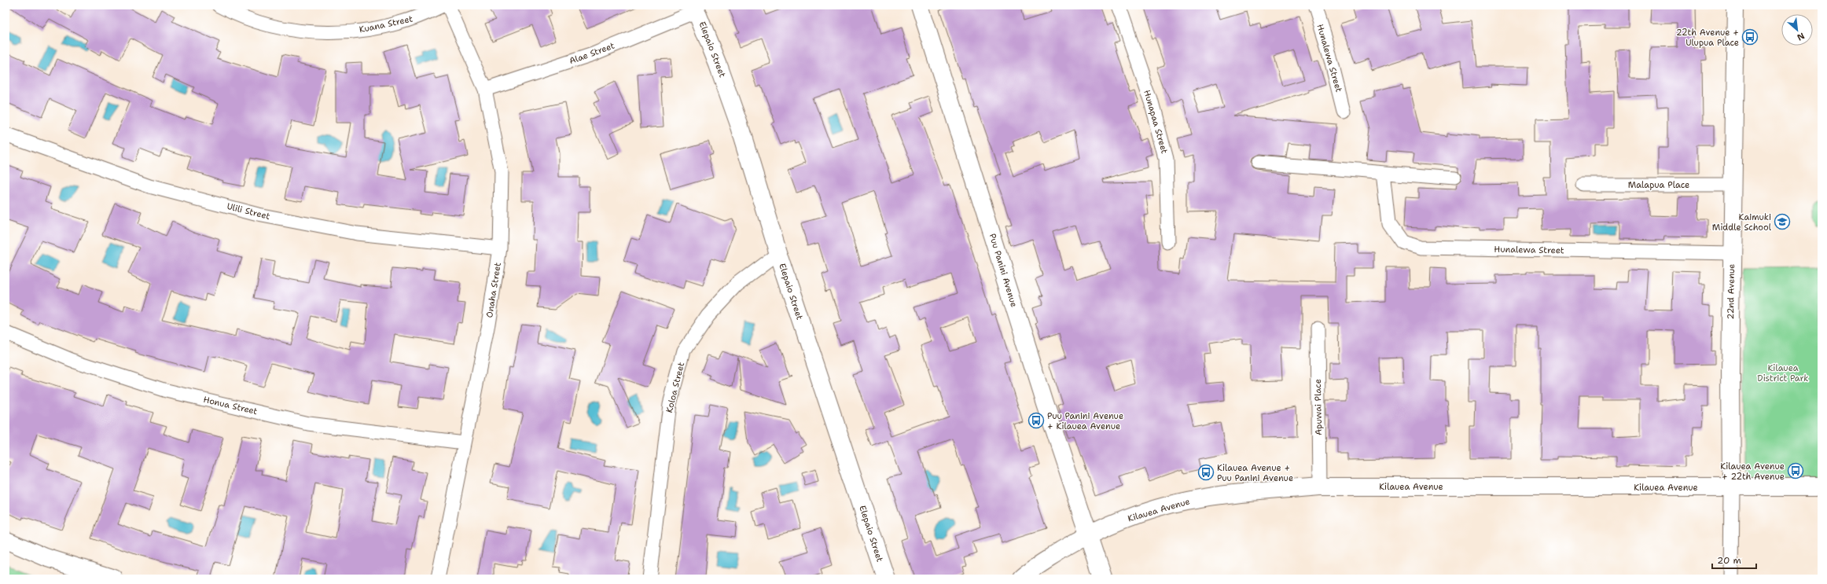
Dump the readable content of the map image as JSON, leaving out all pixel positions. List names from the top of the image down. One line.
{"streets":{"street":["Kuana Street","Elepaio Street","Alae Street","Hunalewa Street","Hunapaa Street","Malapua Place","Ulili Street","Puu Panini Avenue","Onaha Street","22nd Avenue","Koloa Street","Honua Street","Apuwai Place","Kilauea Avenue"]},"crossings":[["Elepaio Street","Alae Street"],["Elepaio Street","Koloa Street"],["Alae Street","Onaha Street"],["Hunalewa Street","22nd Avenue"],["Malapua Place","22nd Avenue"],["Ulili Street","Onaha Street"],["Puu Panini Avenue","Kilauea Avenue"],["Onaha Street","Honua Street"],["22nd Avenue","Kilauea Avenue"],["Apuwai Place","Kilauea Avenue"]],"parks":["Kilauea District Park"],"places":{"bus stop":["22th Avenue + Ulupua Place","Puu Panini Avenue + Kilauea Avenue","Kilauea Avenue + 22th Avenue","Kilauea Avenue + Puu Panini Avenue"],"school or university":["Kaimuki Middle School"]},"scale_bar":"20 m","north":"bottom right"}
